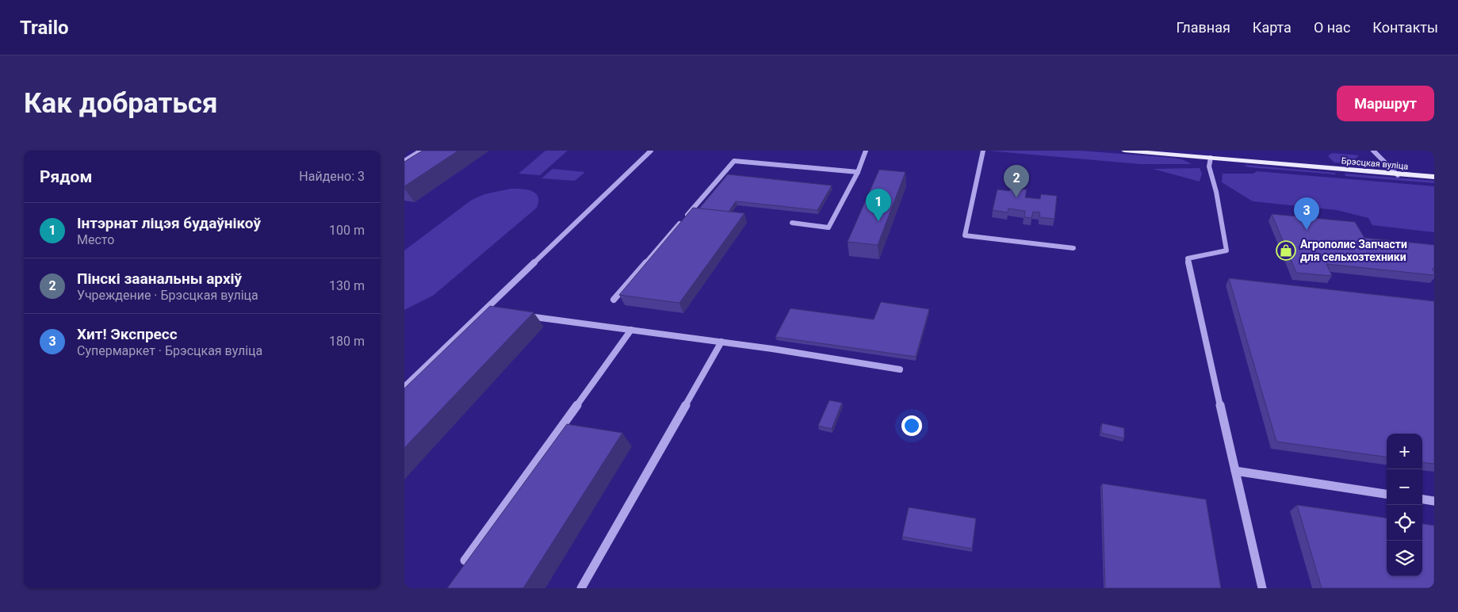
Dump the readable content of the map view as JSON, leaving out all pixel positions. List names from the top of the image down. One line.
{"streets":{"main road":["Брэсцкая вуліца"]},"places":{"shop":["Агрополис Запчасти для сельхозтехники"]},"page":{"header":"Trailo","nav":["Главная","Карта","О нас","Контакты"],"buttons":"Маршрут","title":"Как добраться","heading":["Рядом","Найдено: 3"],"pins":["2","1","3"],"list":[{"mark":"1","name":"Інтэрнат ліцэя будаўнікоў","note":"Место","value":"100 m"},{"mark":"2","name":"Пінскі заанальны архіў","note":"Учреждение · Брэсцкая вуліца","value":"130 m"},{"mark":"3","name":"Хит! Экспресс","note":"Супермаркет · Брэсцкая вуліца","value":"180 m"}],"map_buttons":["+","−"]}}
